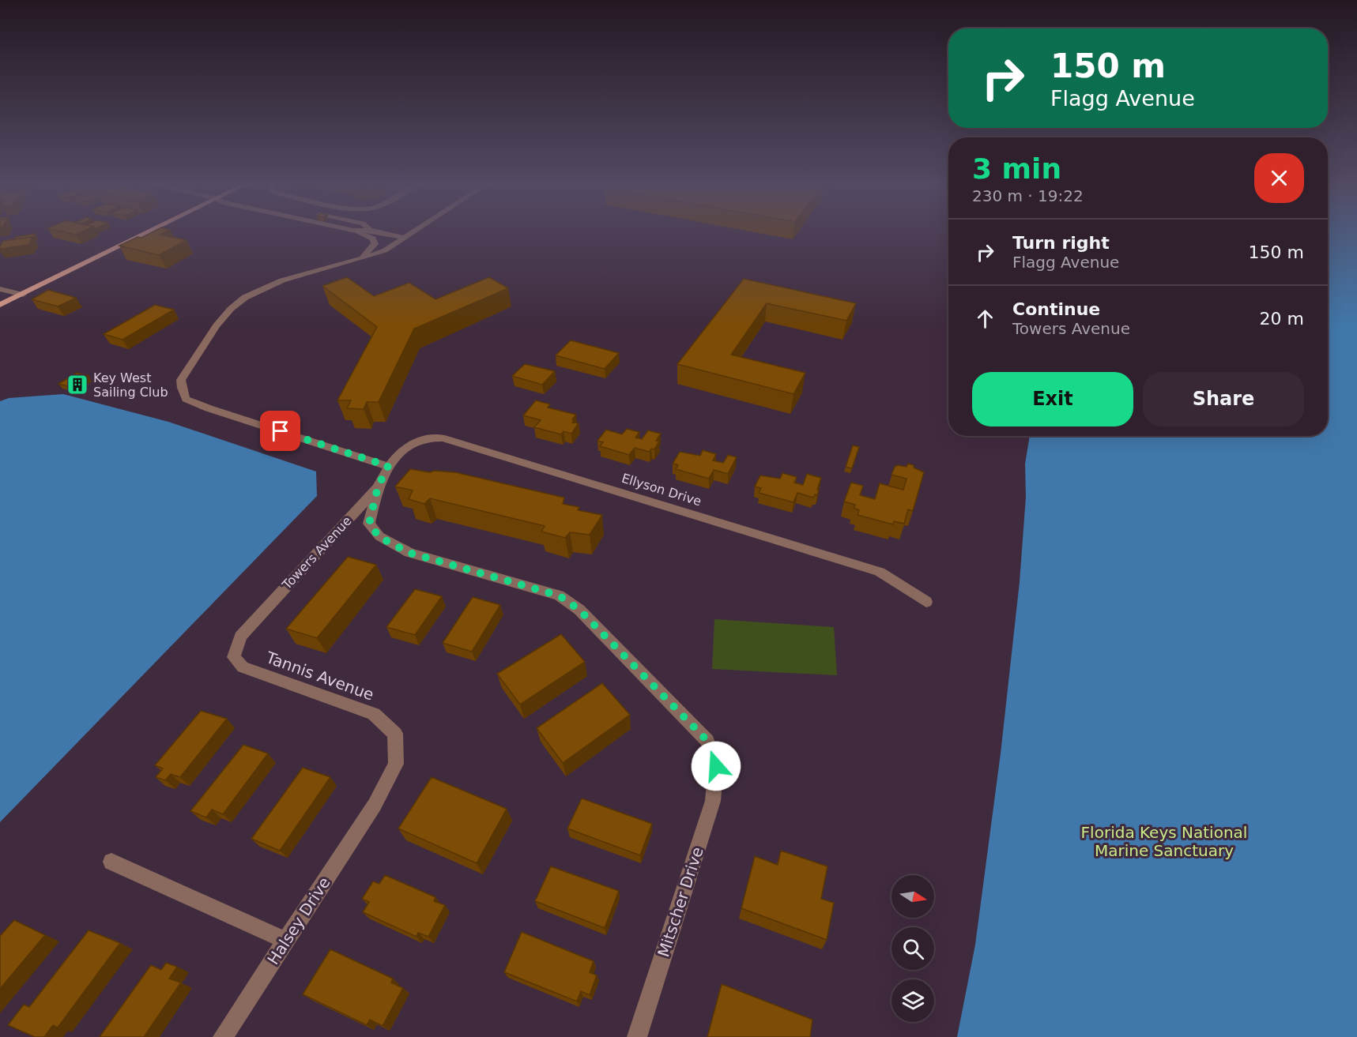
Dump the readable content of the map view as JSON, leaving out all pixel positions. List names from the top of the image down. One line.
{"streets":{"street":["Ellyson Drive","Towers Avenue","Tannis Avenue","Mitscher Drive","Halsey Drive"]},"crossings":[["Ellyson Drive","Towers Avenue"],["Towers Avenue","Tannis Avenue"],["Towers Avenue","Mitscher Drive"],["Tannis Avenue","Halsey Drive"]],"parks":["Florida Keys National Marine Sanctuary"],"places":{"building":["Key West Sailing Club"]},"north":"right","page":{"turn":["150 m","Flagg Avenue"],"heading":["3 min","230 m · 19:22"],"list":[{"name":"Turn right","note":"Flagg Avenue","value":"150 m"},{"name":"Continue","note":"Towers Avenue","value":"20 m"}],"buttons":["Exit","Share"]}}
